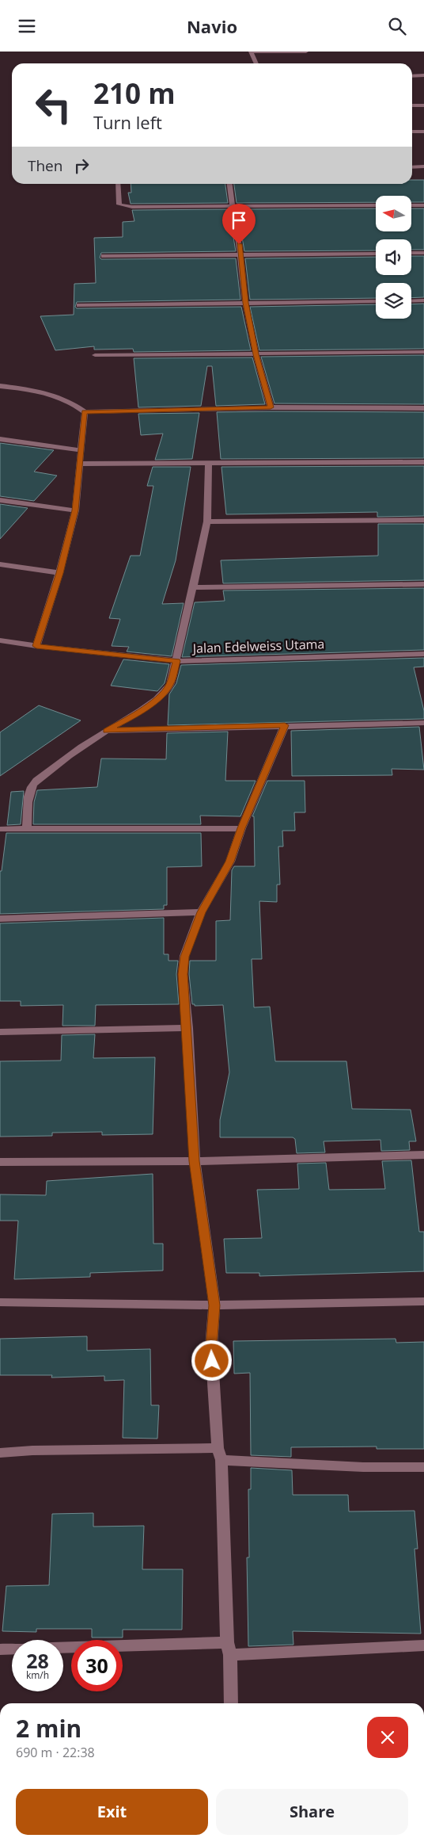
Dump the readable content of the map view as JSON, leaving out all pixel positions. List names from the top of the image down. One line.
{"streets":{"street":["Jalan Edelweiss Utama"]},"north":"left","page":{"header":"Navio","turn":["210 m","Turn left"],"then":"Then","speed":"28 km/h","limit":"30","heading":["2 min","690 m · 22:38"],"buttons":["Exit","Share"]}}
